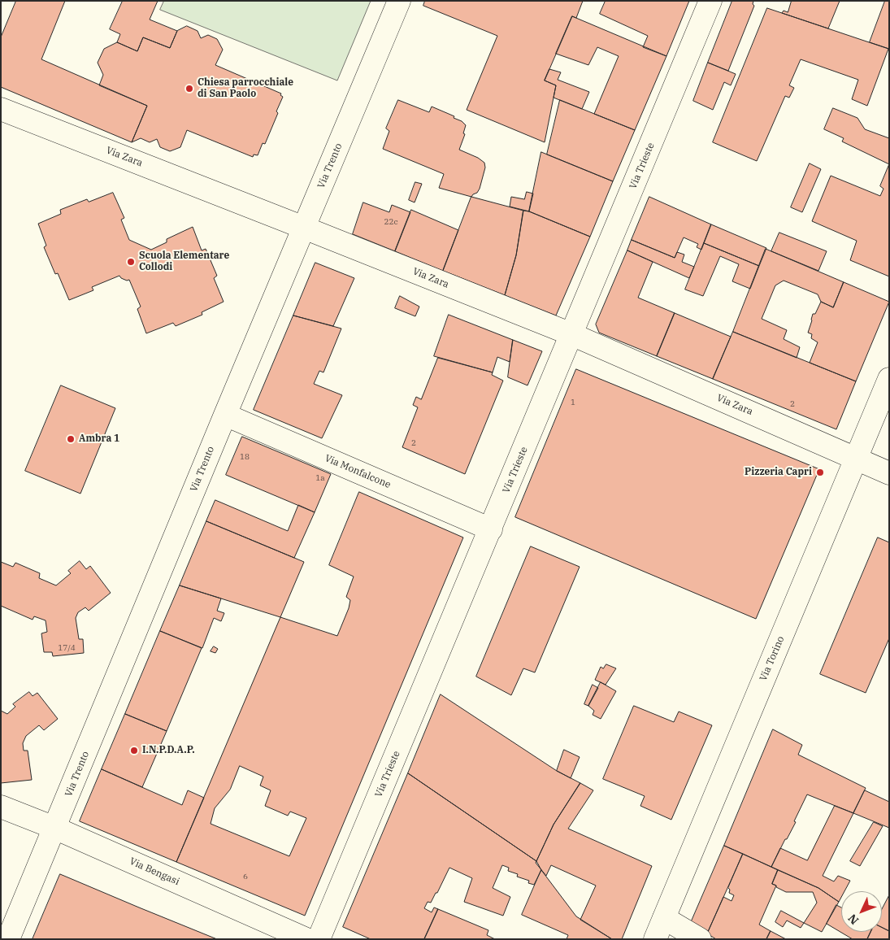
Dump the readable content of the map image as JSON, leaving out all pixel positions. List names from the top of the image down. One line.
{"streets":{"street":["Via Zara","Via Trento","Via Trieste","Via Monfalcone","Via Torino","Via Bengasi"]},"crossings":[["Via Zara","Via Trento"],["Via Zara","Via Trieste"],["Via Zara","Via Torino"],["Via Trento","Via Monfalcone"],["Via Trento","Via Bengasi"],["Via Trieste","Via Monfalcone"]],"places":["Chiesa parrocchiale di San Paolo","Scuola Elementare Collodi","Ambra 1","Pizzeria Capri","I.N.P.D.A.P."],"house_numbers":["22c","1","2","2","18","1a","17/4","6"],"north":"bottom left"}
